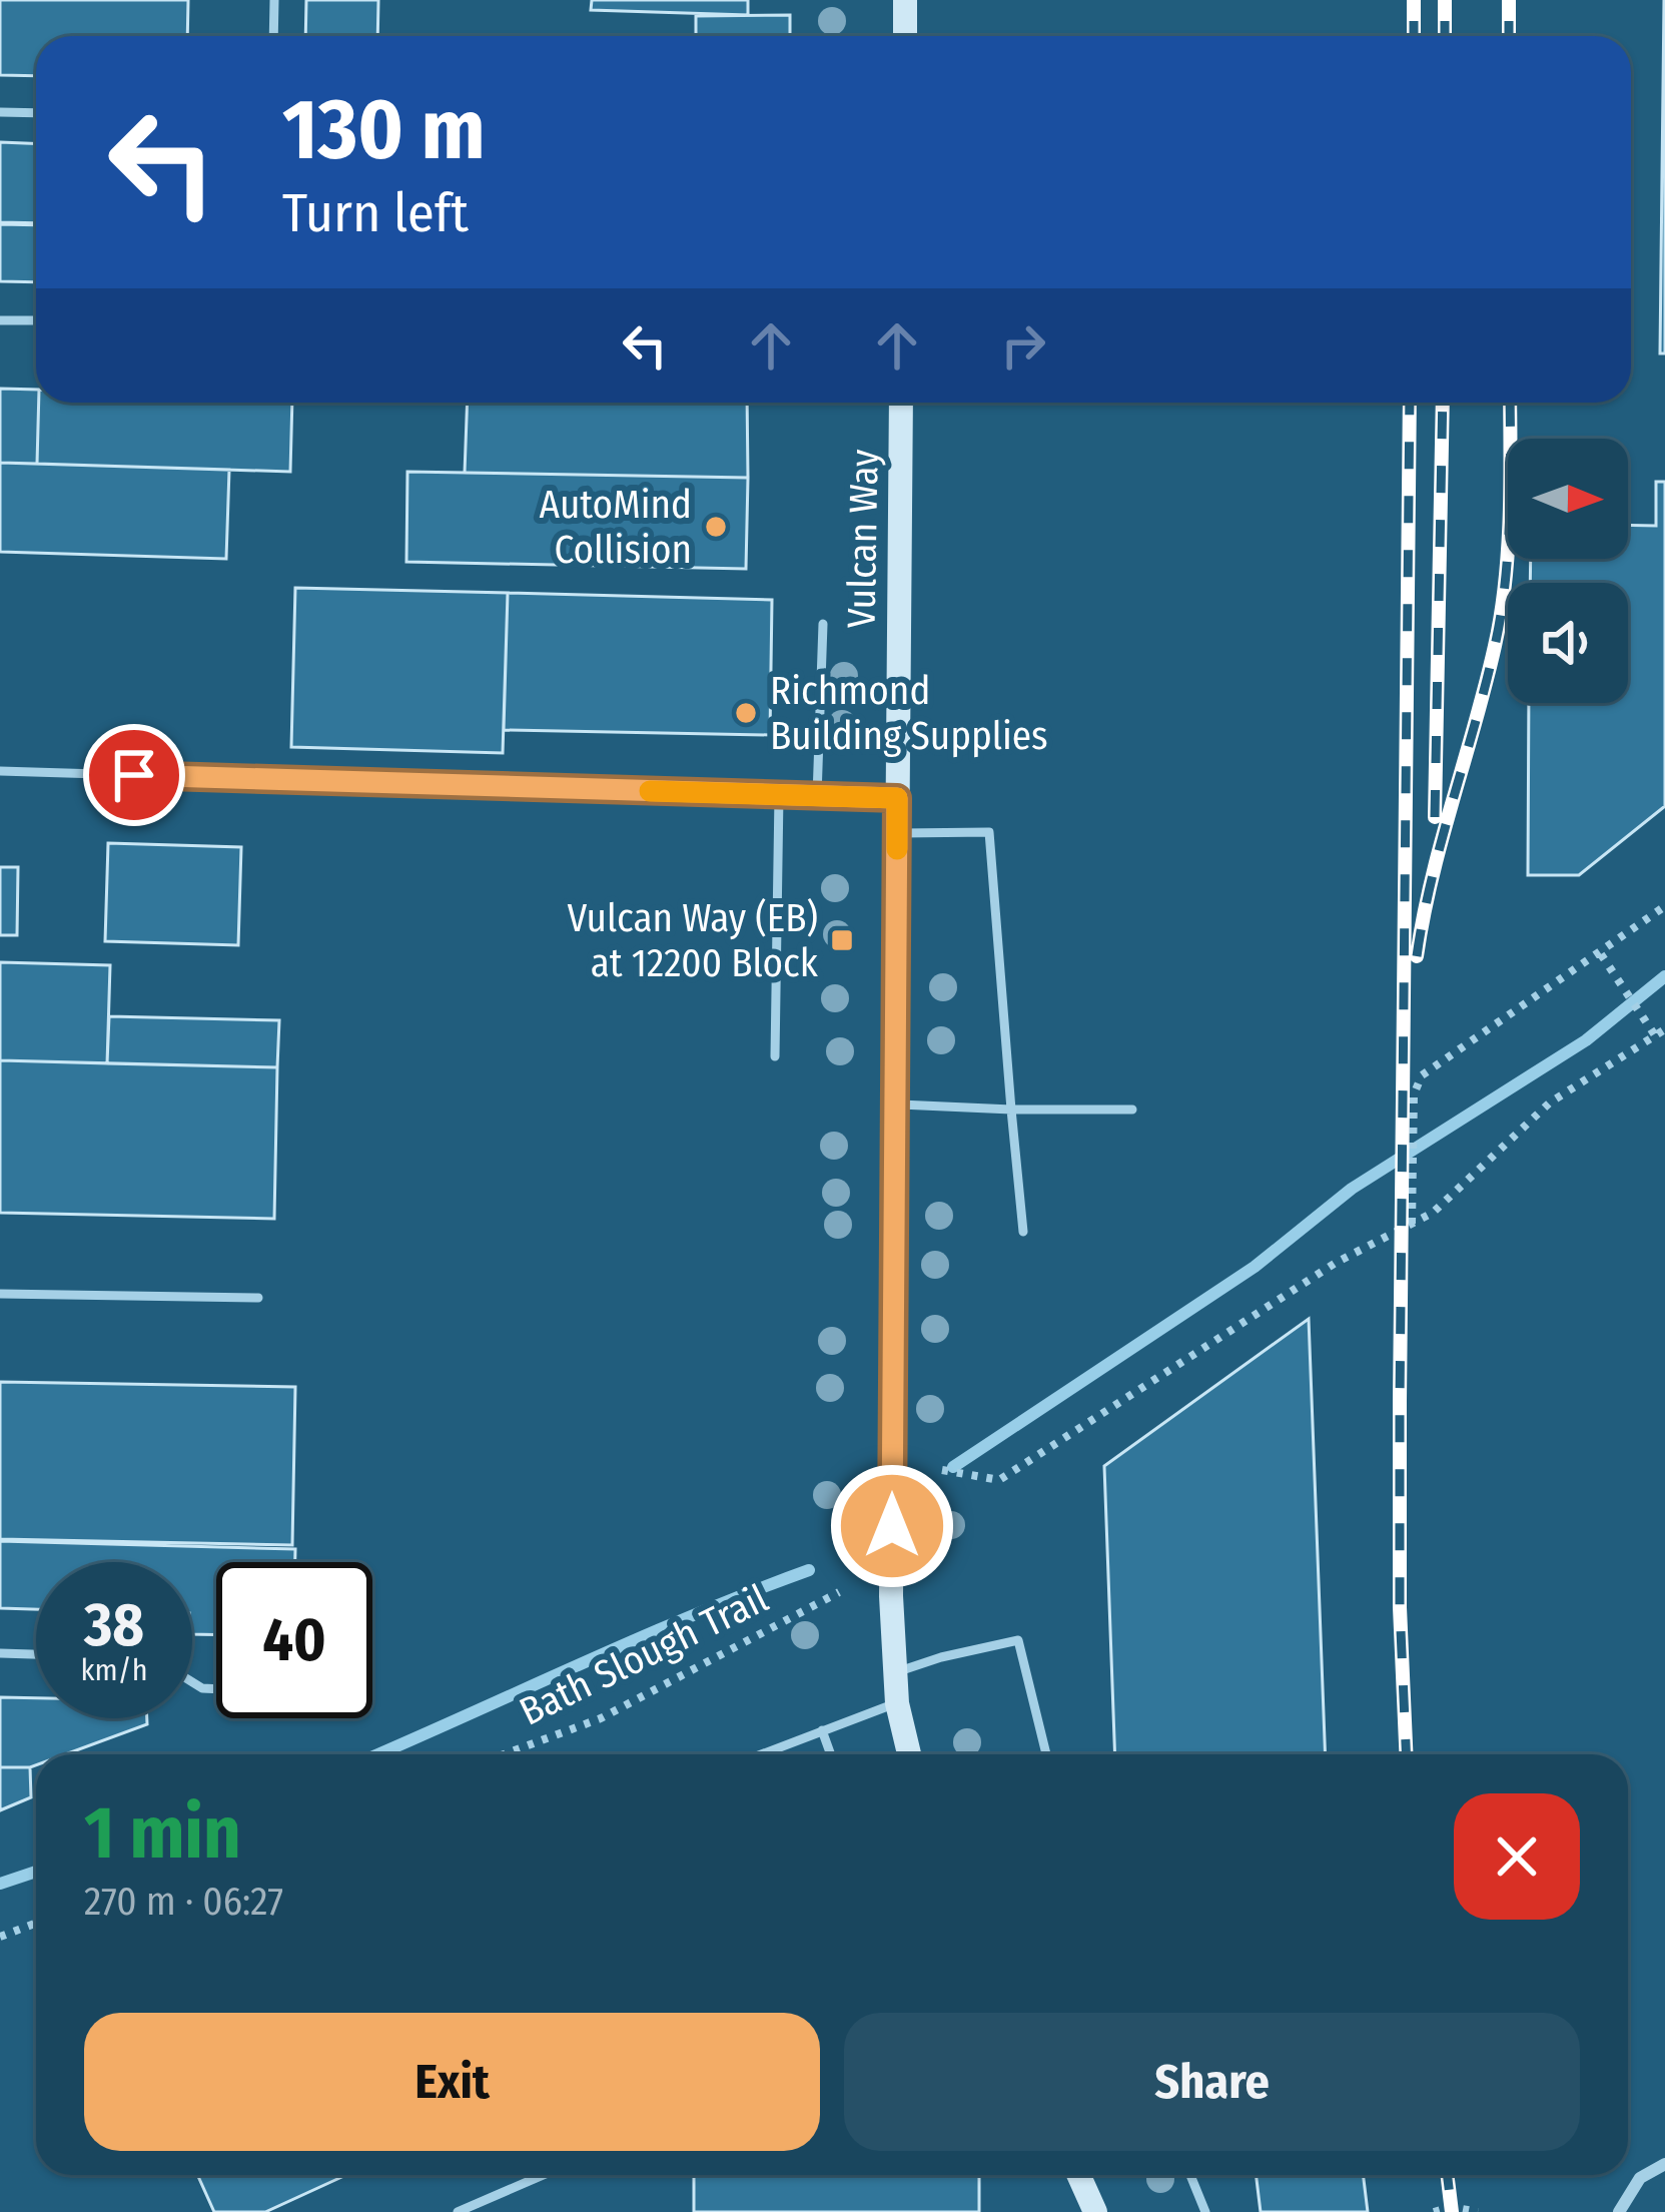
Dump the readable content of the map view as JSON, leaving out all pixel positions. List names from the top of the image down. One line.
{"streets":{"street":["Vulcan Way"],"path":["Bath Slough Trail"]},"places":{"other":["AutoMind Collision","Richmond Building Supplies"],"transit":["Vulcan Way (EB) at 12200 Block"]},"north":"right","page":{"turn":["130 m","Turn left"],"speed":"38 km/h","limit":"40","heading":["1 min","270 m · 06:27"],"buttons":["Exit","Share"]}}
